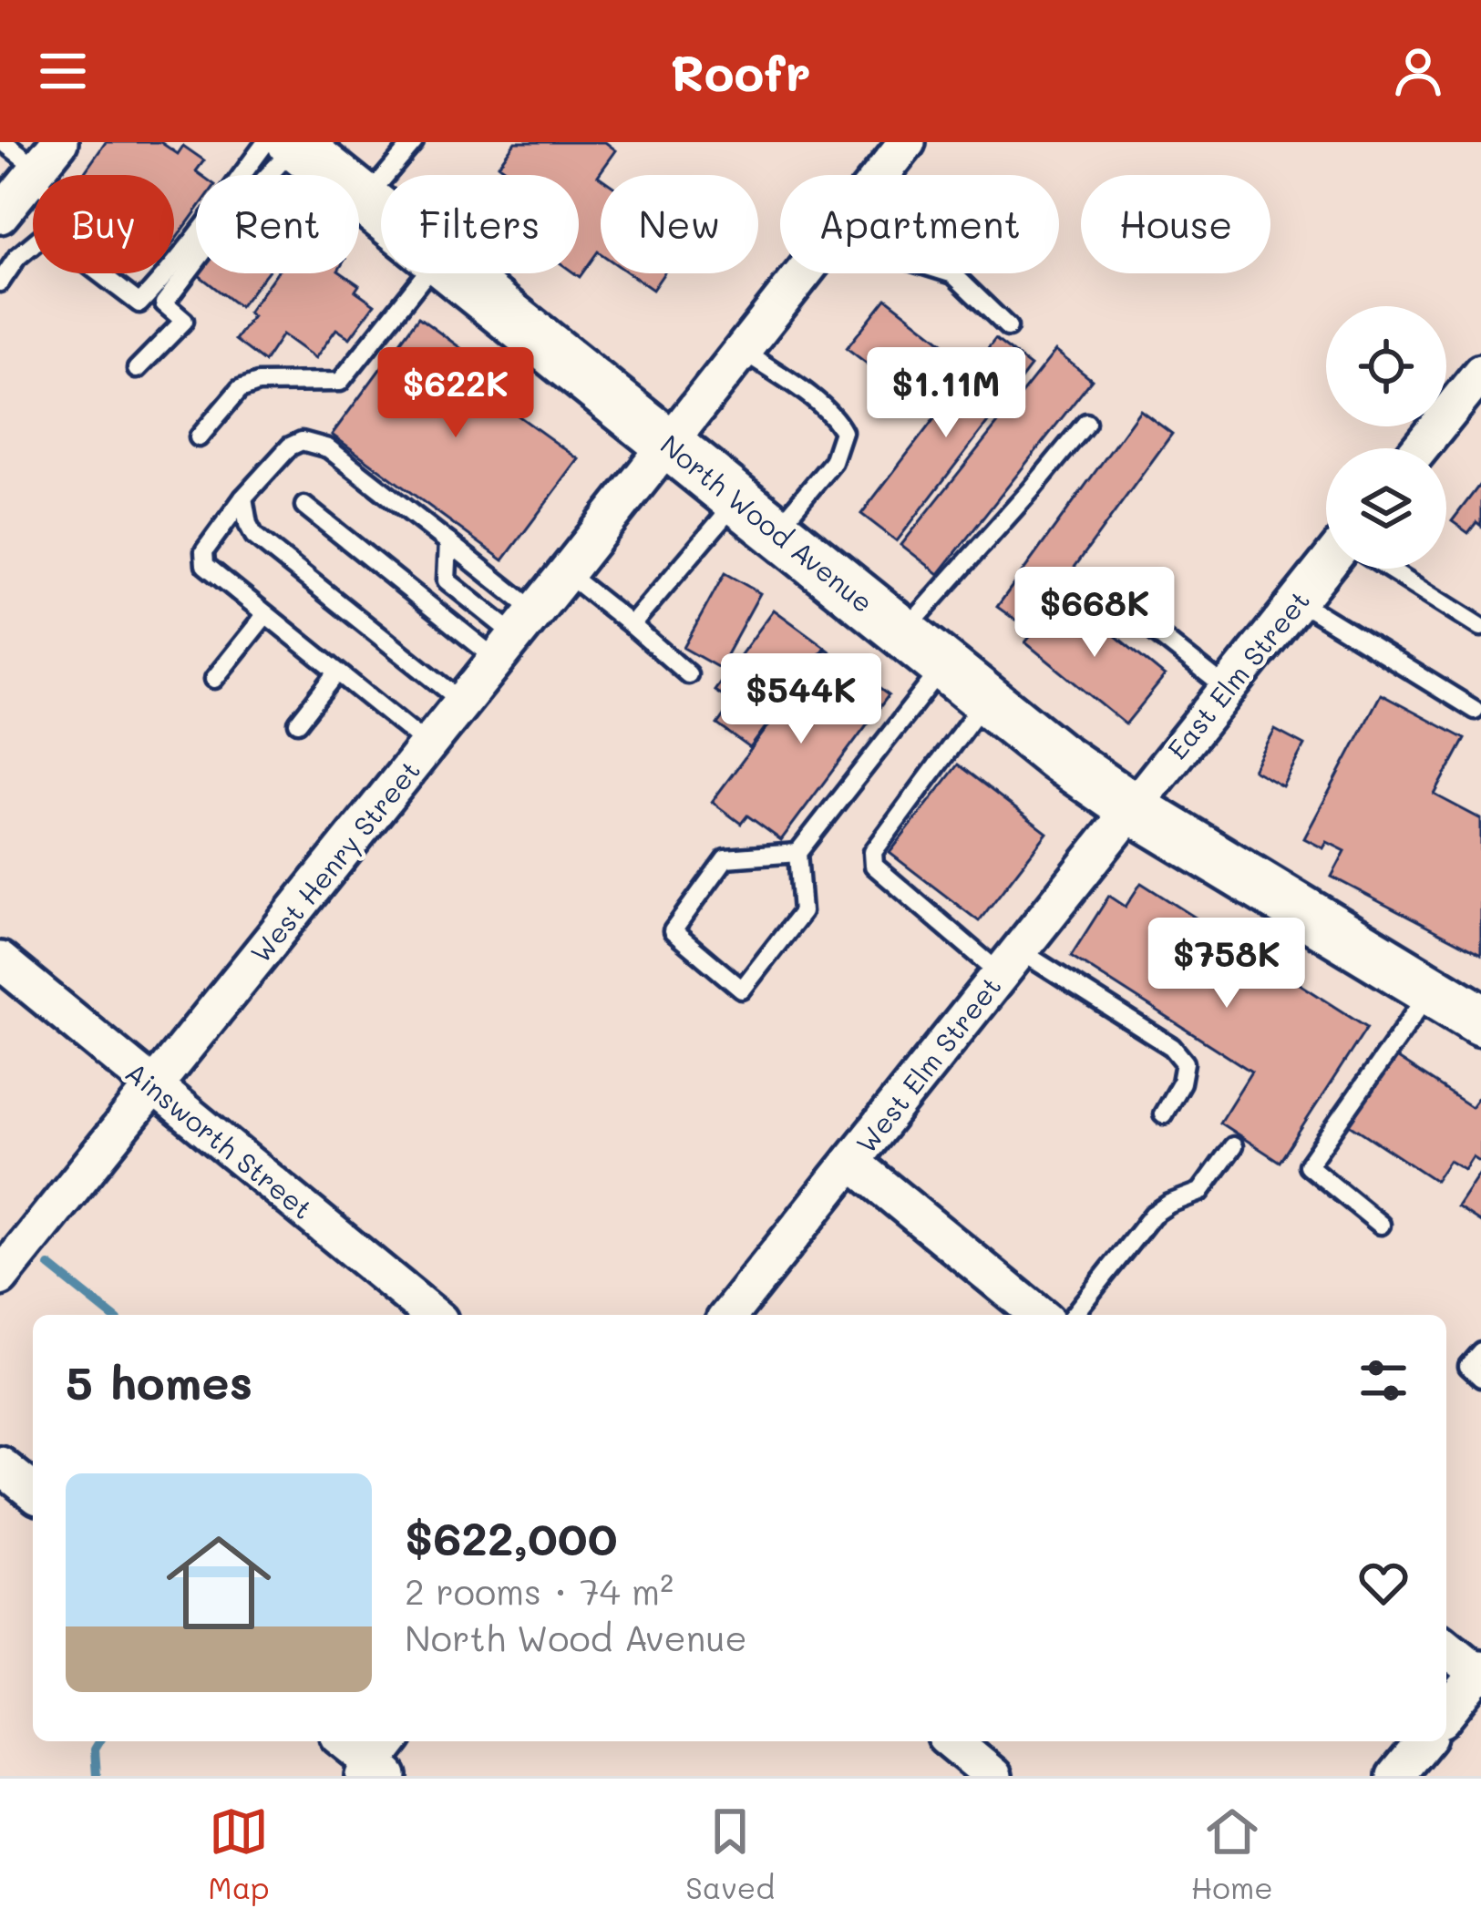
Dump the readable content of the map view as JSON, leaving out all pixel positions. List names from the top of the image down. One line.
{"streets":{"main road":["North Wood Avenue"],"street":["East Elm Street","West Henry Street","West Elm Street","Ainsworth Street"]},"crossings":[["North Wood Avenue","East Elm Street"],["North Wood Avenue","West Henry Street"],["North Wood Avenue","West Elm Street"],["East Elm Street","West Elm Street"],["West Henry Street","Ainsworth Street"]],"page":{"header":"Roofr","chip":["Buy","Rent","Filters","New","Apartment","House"],"price":["$622K","$1.11M","$668K","$544K","$758K"],"heading":"5 homes","list":[{"name":"$622,000","note":"2 rooms · 74 m² · North Wood Avenue"}],"tabs":["Map","Saved","Home"]}}
